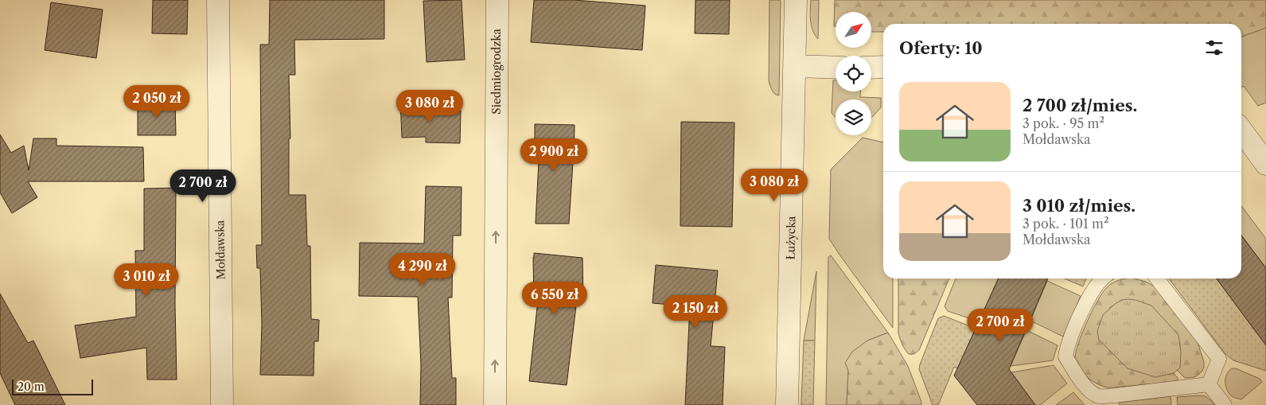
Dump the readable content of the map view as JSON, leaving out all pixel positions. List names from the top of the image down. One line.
{"streets":{"street":["Siedmiogrodzka","Łużycka","Mołdawska"]},"one_way":["Siedmiogrodzka"],"scale_bar":"20 m","north":"top right","page":{"heading":"Oferty: 10","list":[{"name":"2 700 zł/mies.","note":"3 pok. · 95 m² · Mołdawska"},{"name":"3 010 zł/mies.","note":"3 pok. · 101 m² · Mołdawska"}],"price":["2 050 zł","3 080 zł","2 900 zł","3 080 zł","2 700 zł","4 290 zł","3 010 zł","6 550 zł","2 150 zł","2 700 zł"],"scale":"20 m"}}
